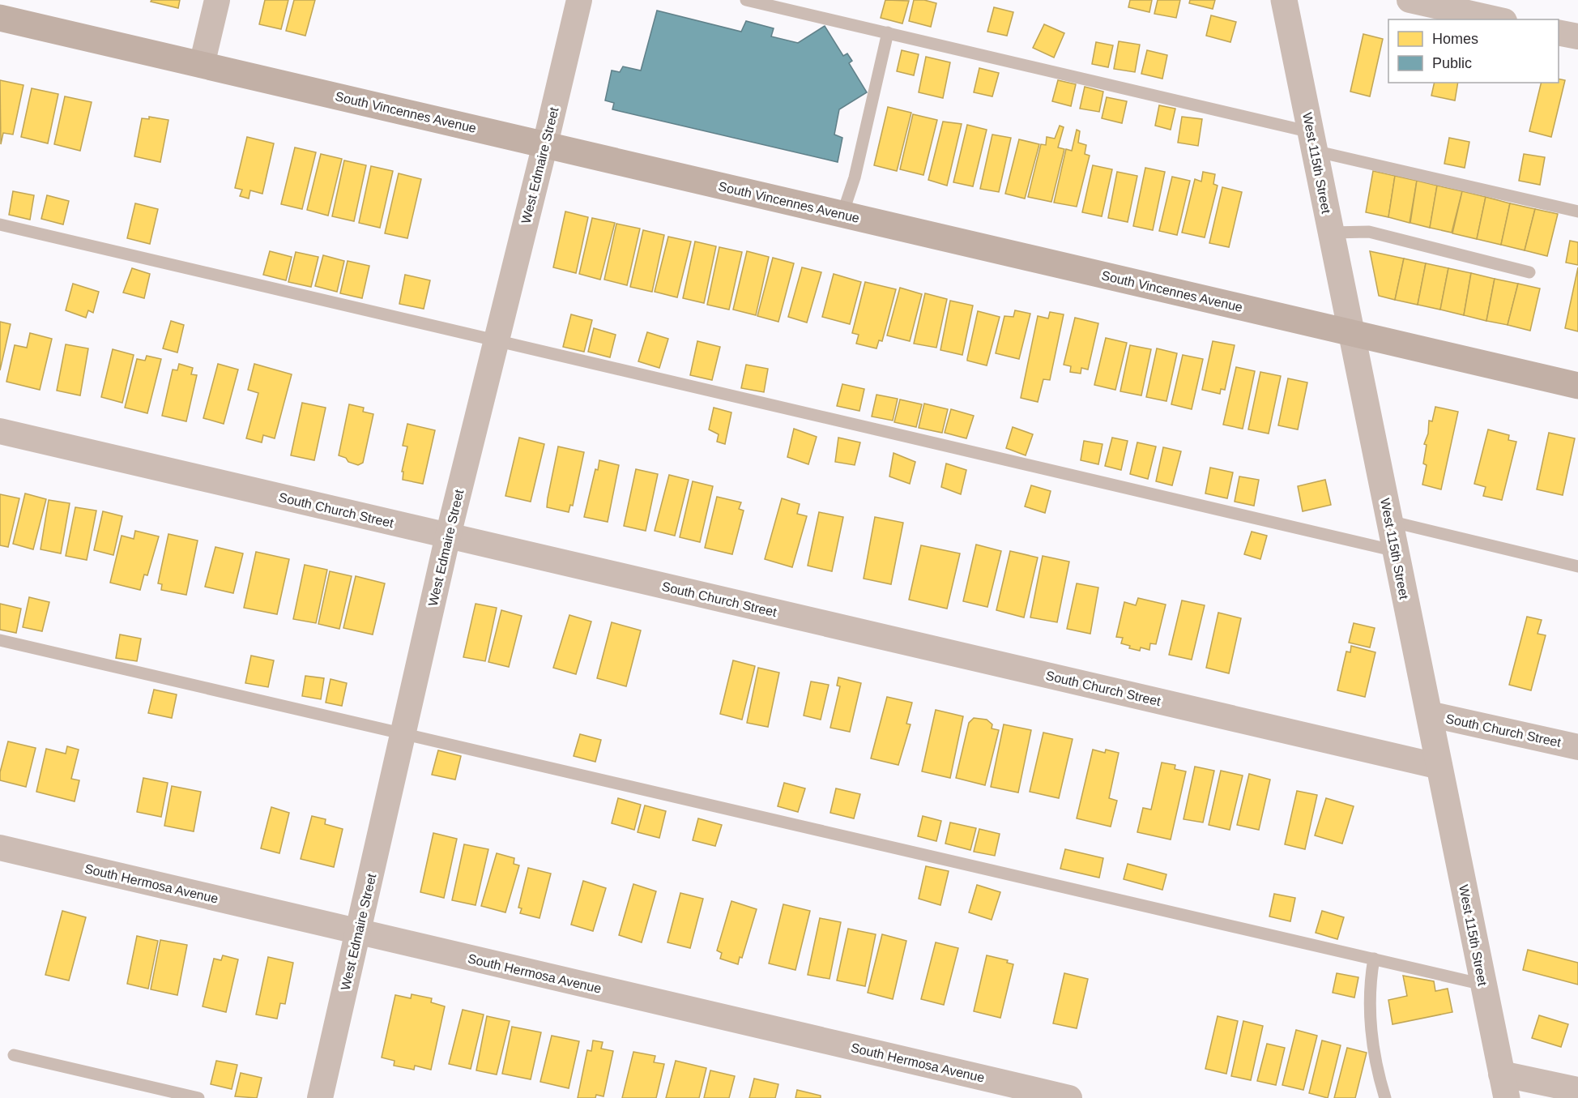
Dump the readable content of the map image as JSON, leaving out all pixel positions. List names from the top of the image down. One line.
{"streets":{"main road":["South Vincennes Avenue"],"street":["West 115th Street","West Edmaire Street","South Church Street","South Hermosa Avenue"]},"crossings":[["South Vincennes Avenue","West 115th Street"],["South Vincennes Avenue","West Edmaire Street"],["West 115th Street","South Church Street"],["West Edmaire Street","South Church Street"],["West Edmaire Street","South Hermosa Avenue"]],"legend":["Homes","Public"]}
